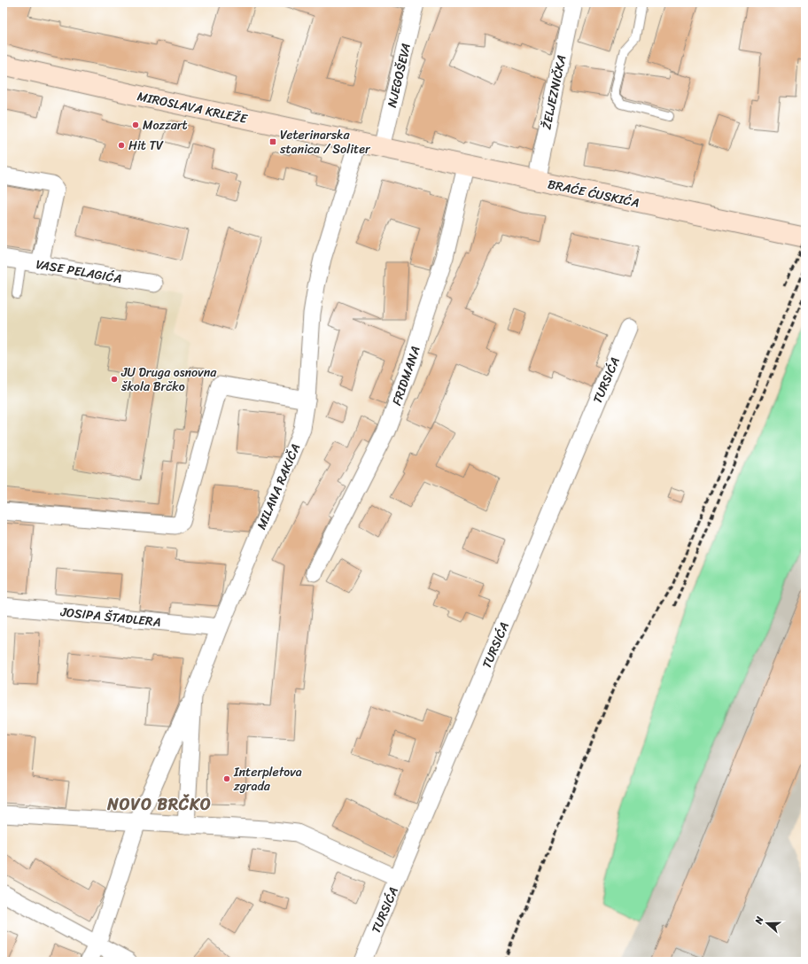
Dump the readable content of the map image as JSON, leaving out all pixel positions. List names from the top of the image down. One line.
{"streets":{"main road":["MIROSLAVA KRLEŽE","BRAĆE ĆUSKIĆA"],"street":["NJEGOŠEVA","ŽELJEZNIČKA","VASE PELAGIĆA","FRIDMANA","TURSIĆA","MILANA RAKIČA","JOSIPA ŠTADLERA"]},"crossings":[["NJEGOŠEVA","MIROSLAVA KRLEŽE"],["NJEGOŠEVA","BRAĆE ĆUSKIĆA"],["ŽELJEZNIČKA","BRAĆE ĆUSKIĆA"],["MIROSLAVA KRLEŽE","BRAĆE ĆUSKIĆA"],["MIROSLAVA KRLEŽE","MILANA RAKIČA"],["BRAĆE ĆUSKIĆA","FRIDMANA"],["MILANA RAKIČA","JOSIPA ŠTADLERA"]],"districts":["NOVO BRČKO"],"places":{"other":["Mozzart","Hit TV","JU Druga osnovna škola Brčko","Interpletova zgrada"],"transit":["Veterinarska stanica / Soliter"]},"north":"left"}
